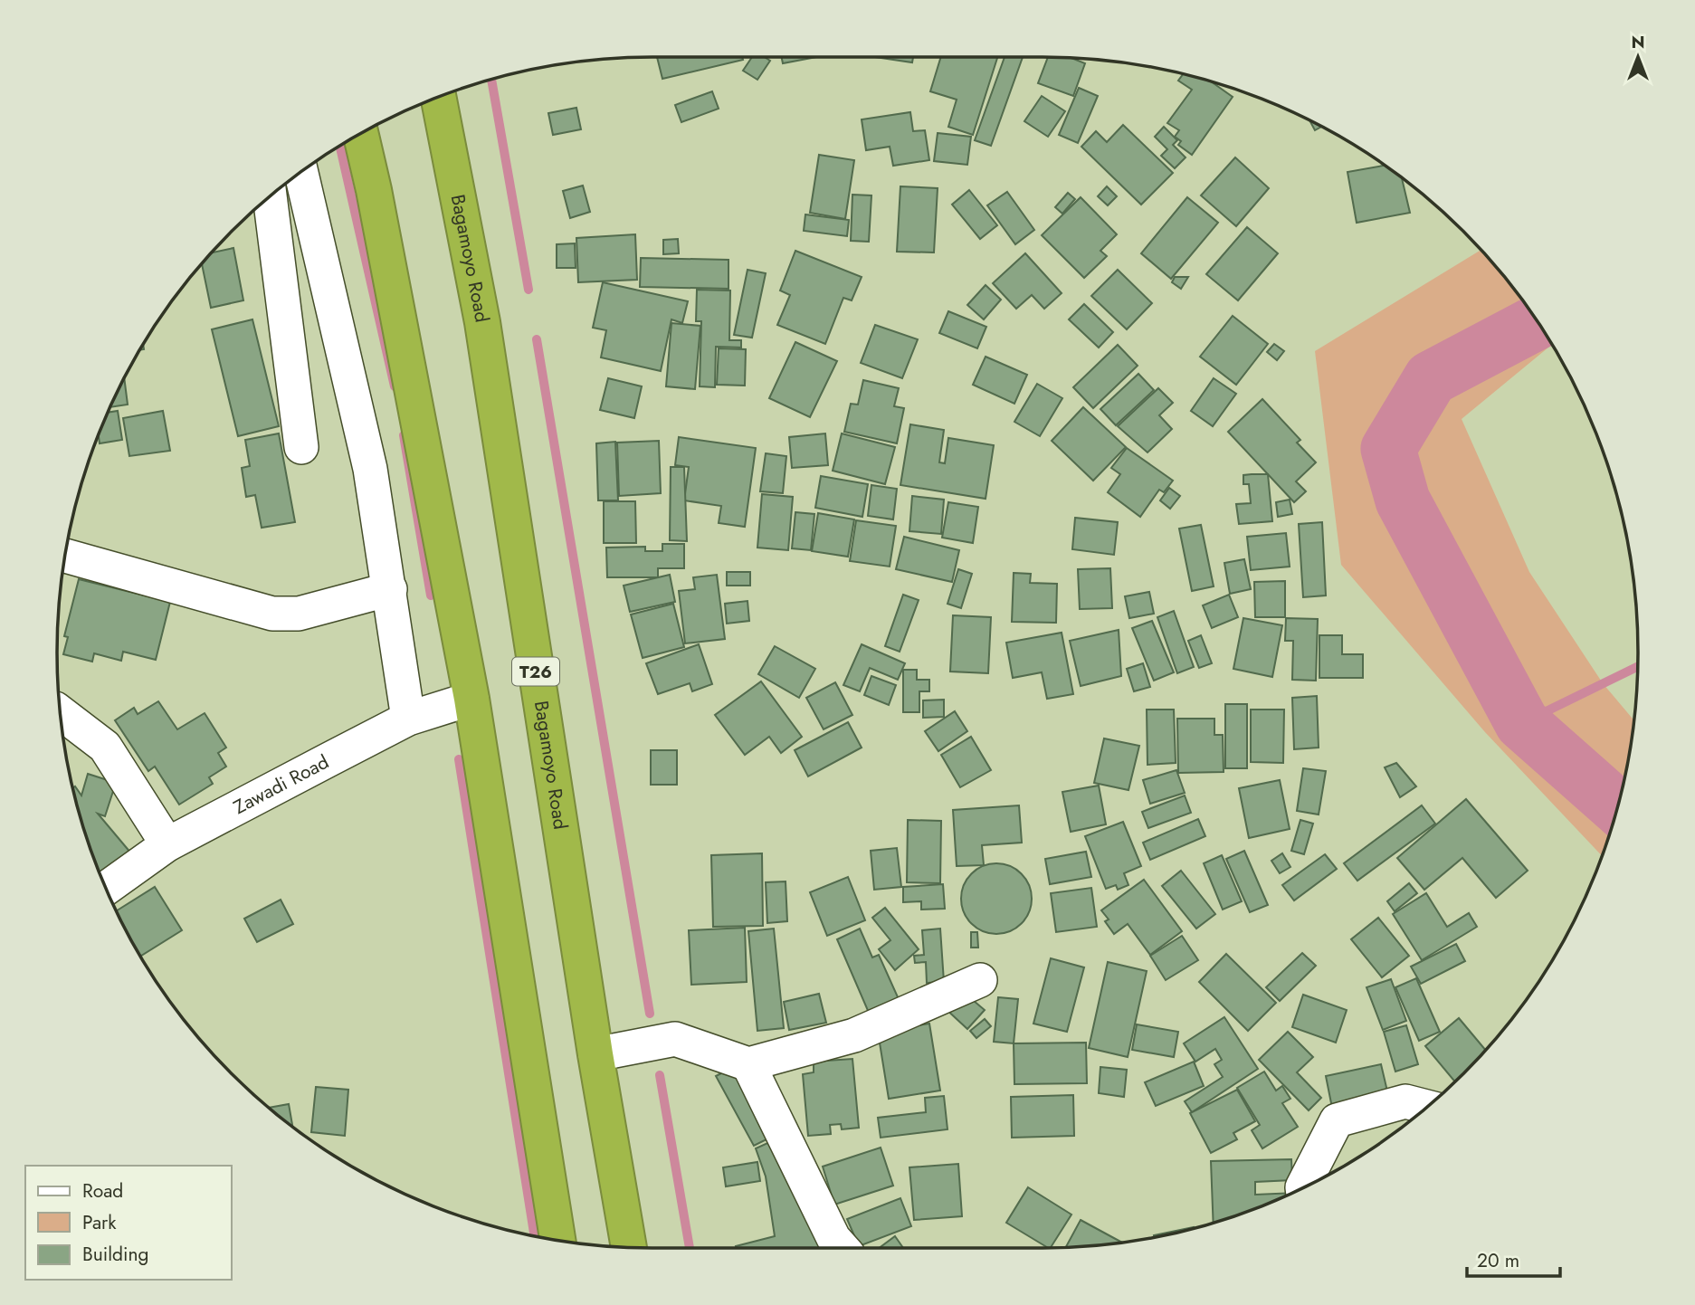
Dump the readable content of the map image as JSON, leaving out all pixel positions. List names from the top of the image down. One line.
{"streets":{"highway":["Bagamoyo Road","T26"],"street":["Zawadi Road"]},"legend":["Road","Park","Building"],"scale_bar":"20 m","north":"top"}
